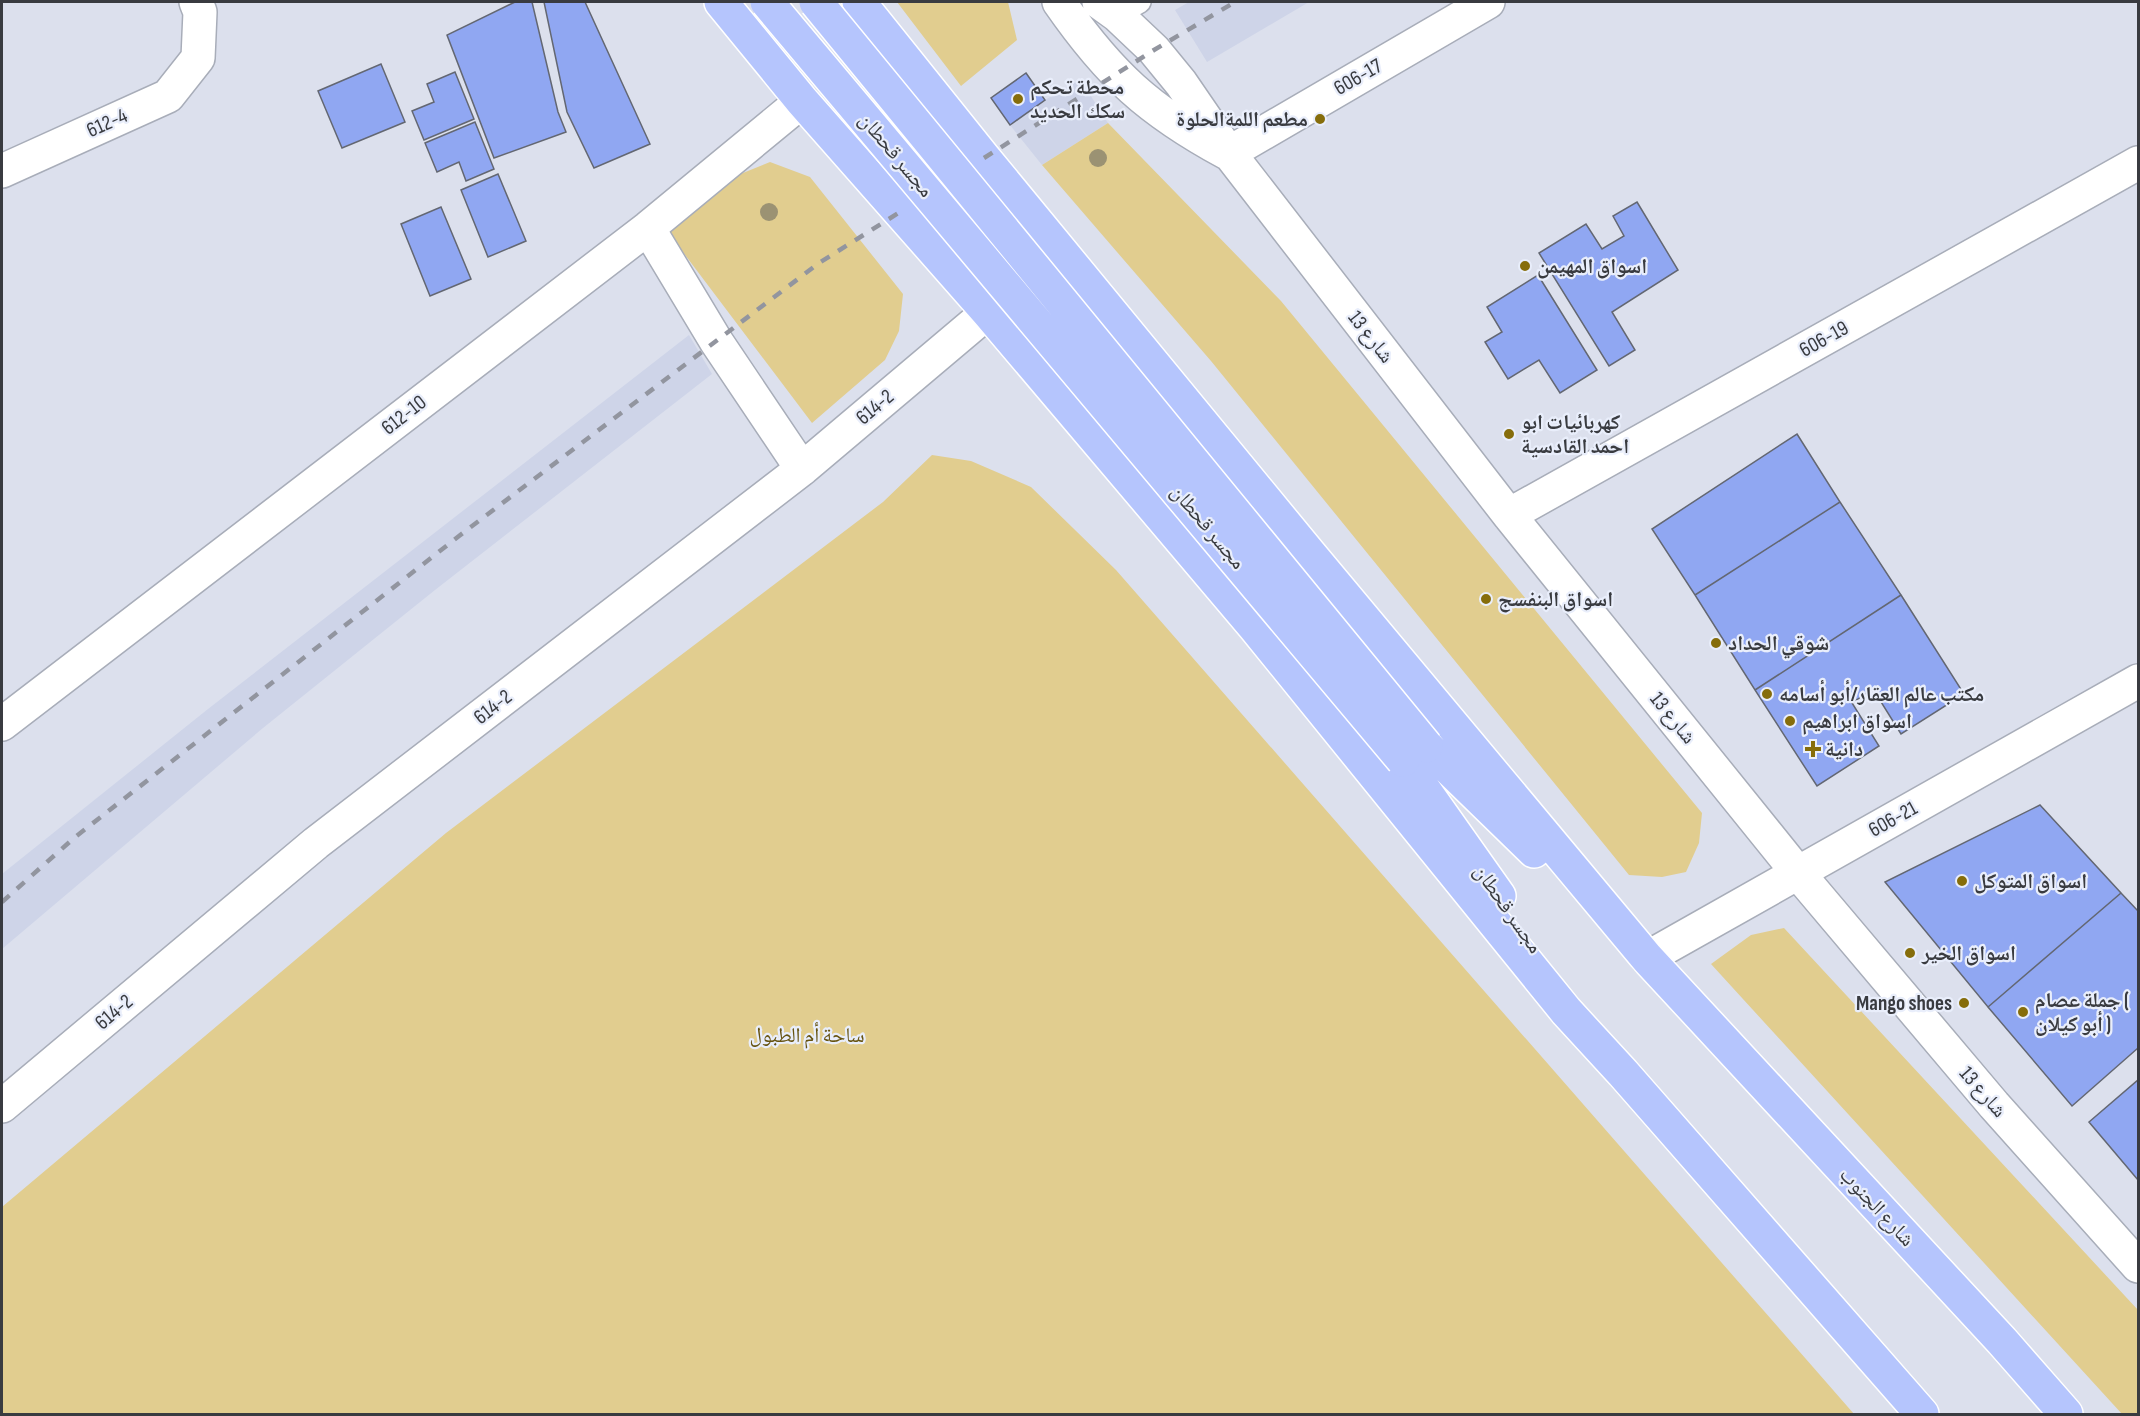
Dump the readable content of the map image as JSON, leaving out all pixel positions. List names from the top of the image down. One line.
{"streets":{"main road":["مجسر قحطان","شارع الجنوب"],"street":["606-17","612-4","شارع 13","606-19","614-2","612-10","606-21"]},"crossings":[["606-17","شارع 13"],["مجسر قحطان","شارع الجنوب"],["شارع 13","606-19"],["شارع 13","606-21"]],"parks":["ساحة أم الطبول"],"places":{"other":["محطة تحكم سكك الحديد","مطعم اللمةالحلوة","اسواق المهيمن","كهربائيات ابو احمد القادسية","اسواق البنفسج","شوقي الحداد","مكتب عالم العقار/أبو أسامه","اسواق ابراهيم","اسواق المتوكل","اسواق الخير","Mango shoes","جملة عصام ( أبو كيلان )"],"health":["دانية"]}}
